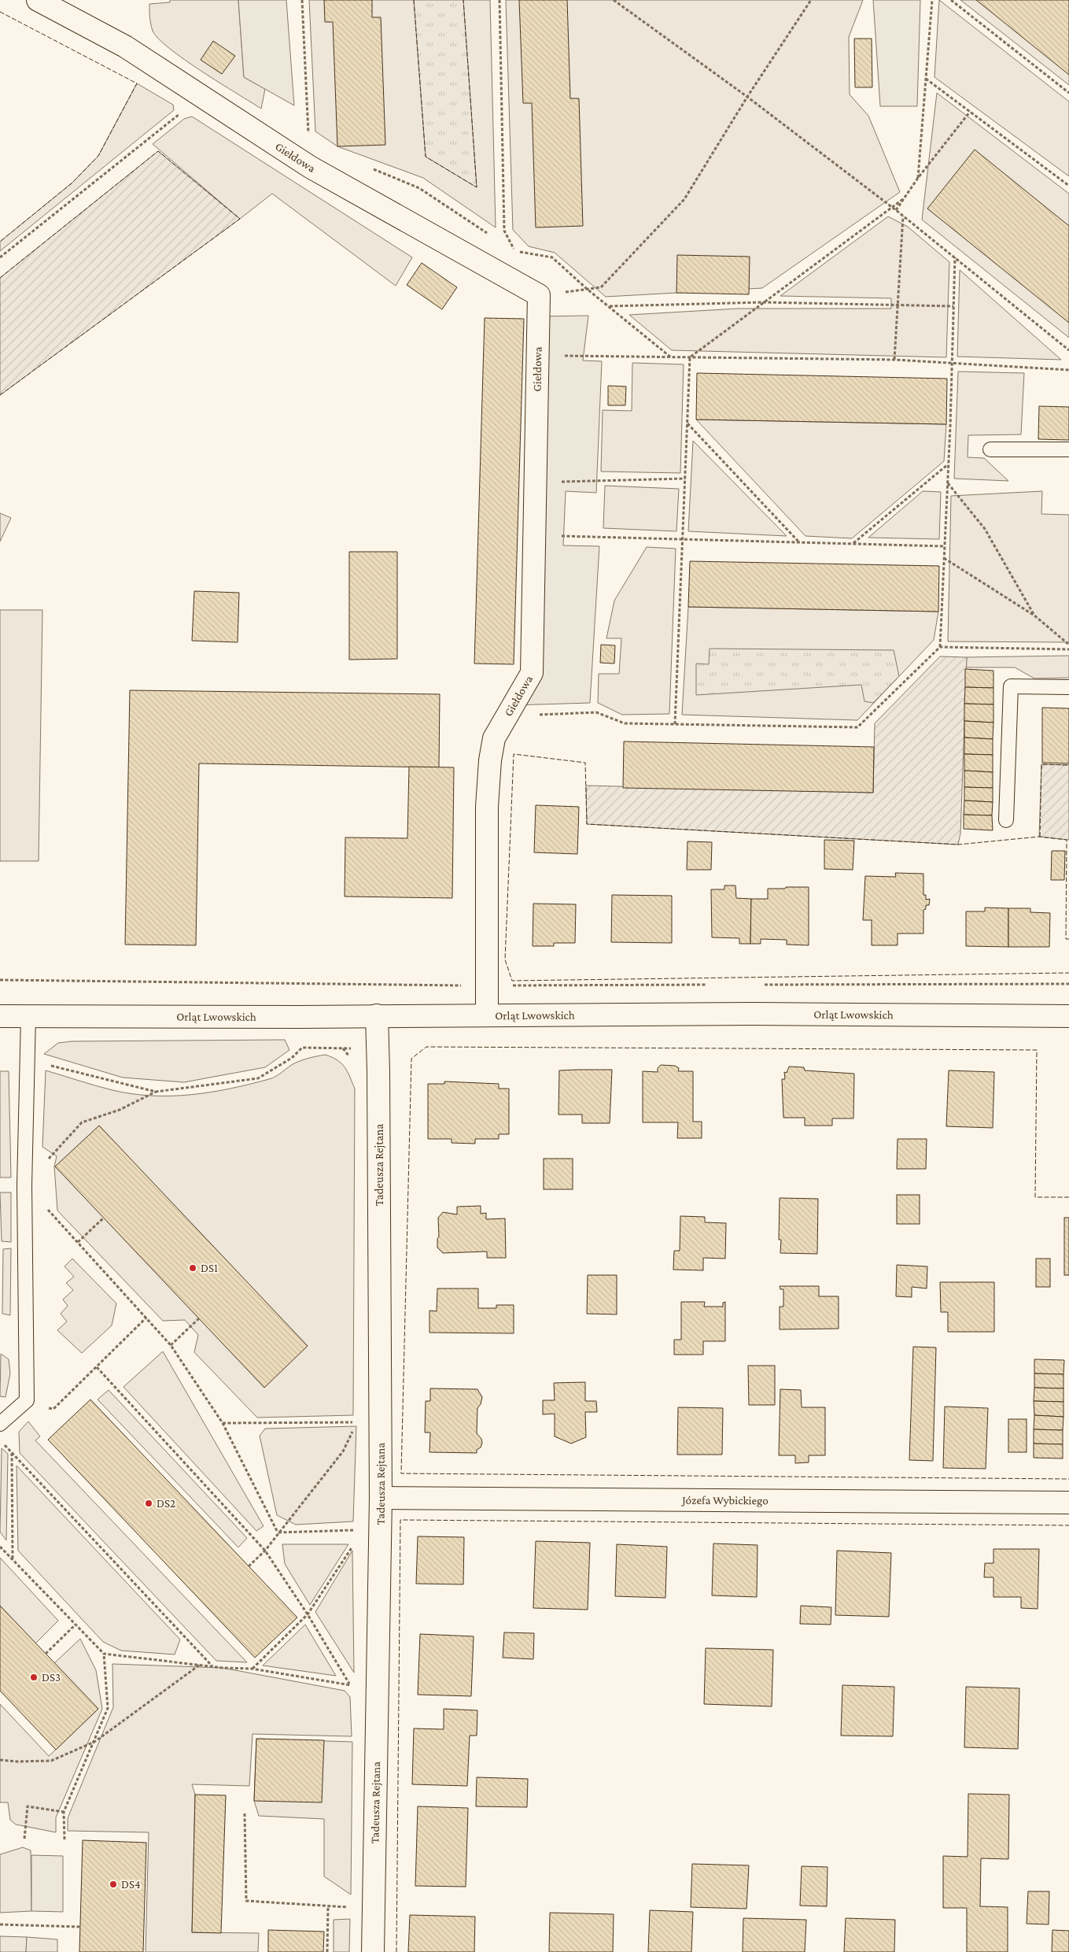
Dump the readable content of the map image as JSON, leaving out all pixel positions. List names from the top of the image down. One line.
{"streets":{"street":["Giełdowa","Orląt Lwowskich","Tadeusza Rejtana","Józefa Wybickiego"]},"crossings":[["Giełdowa","Orląt Lwowskich"],["Orląt Lwowskich","Tadeusza Rejtana"],["Tadeusza Rejtana","Józefa Wybickiego"]],"places":["DS1","DS2","DS3","DS4"]}
